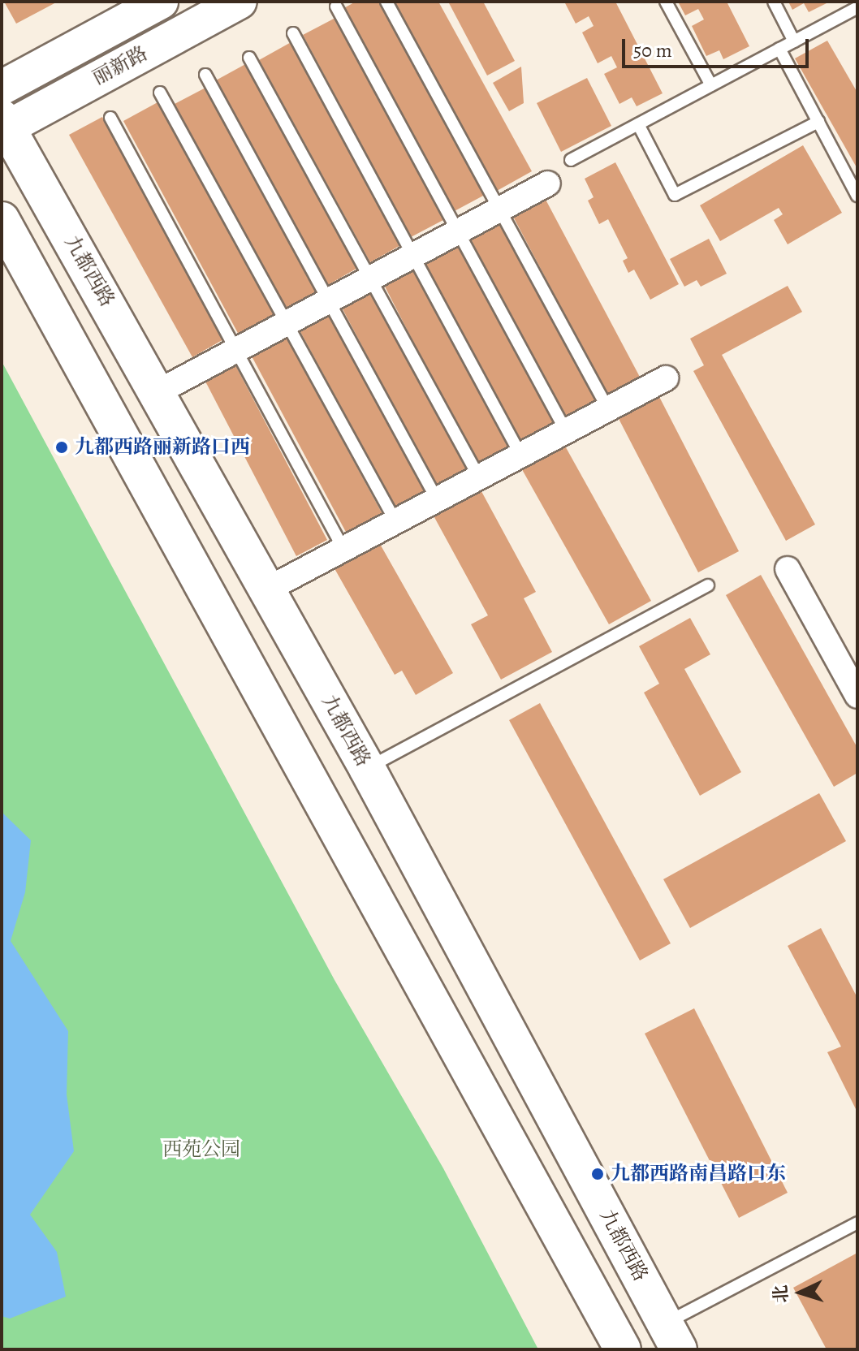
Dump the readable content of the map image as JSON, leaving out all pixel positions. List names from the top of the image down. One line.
{"streets":{"main road":["丽新路","九都西路"]},"crossings":[["丽新路","九都西路"]],"parks":["西苑公园"],"places":["九都西路丽新路口西","九都西路南昌路口东"],"scale_bar":"50 m","north":"left"}
